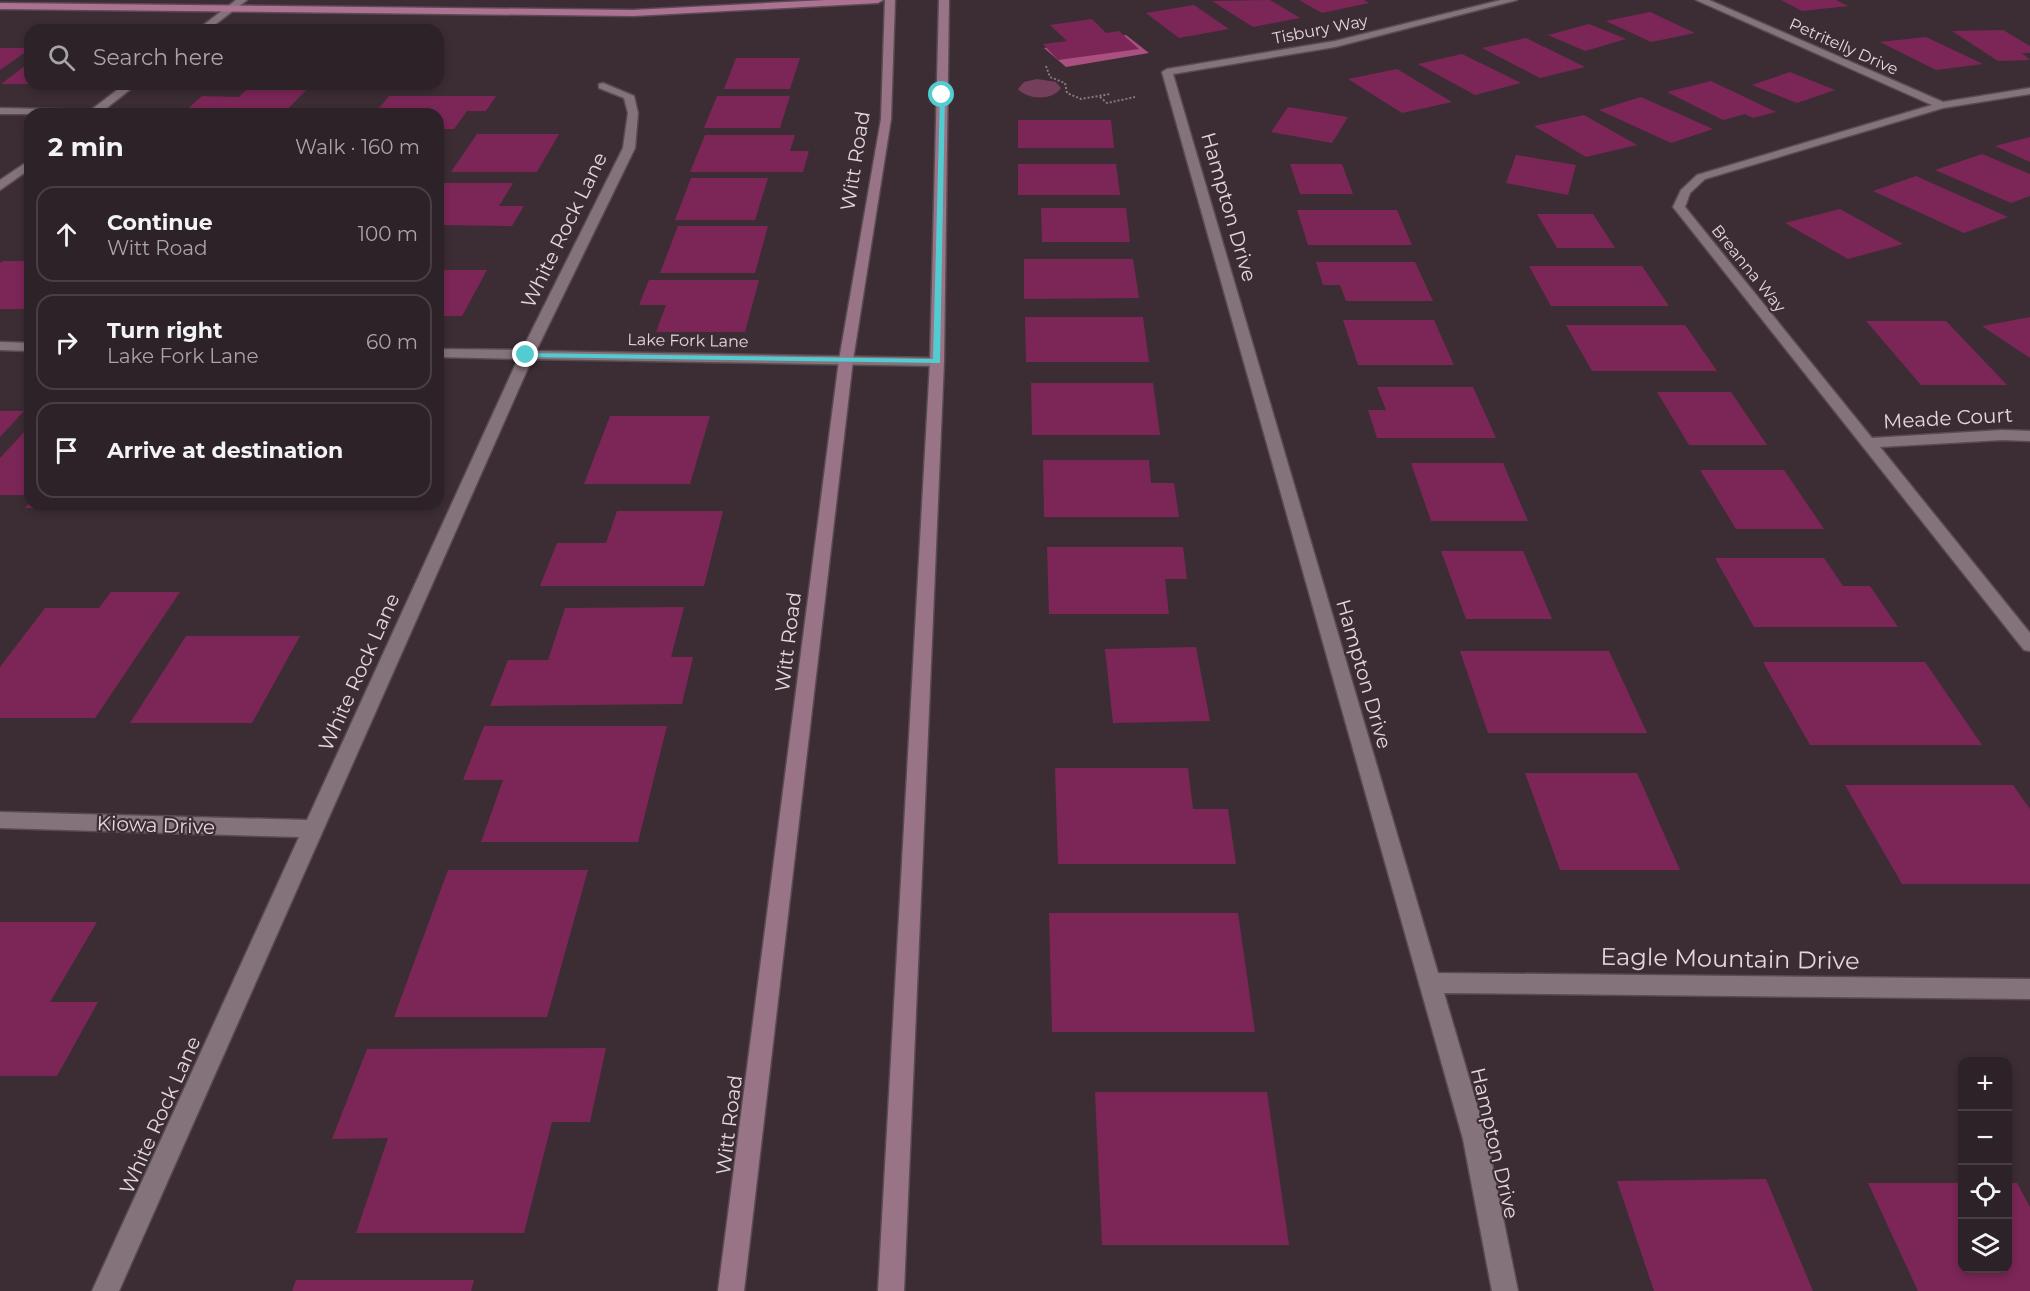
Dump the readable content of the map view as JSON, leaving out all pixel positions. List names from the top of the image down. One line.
{"streets":{"street":["Tisbury Way","Petritelly Drive","Witt Road","Hampton Drive","White Rock Lane","Breanna Way","Lake Fork Lane","Meade Court","Kiowa Drive","Eagle Mountain Drive"]},"crossings":[["Tisbury Way","Hampton Drive"],["Petritelly Drive","Breanna Way"],["Witt Road","Lake Fork Lane"],["Hampton Drive","Eagle Mountain Drive"],["White Rock Lane","Lake Fork Lane"],["White Rock Lane","Kiowa Drive"],["Breanna Way","Meade Court"]],"page":{"search":"Search here","heading":["2 min","Walk · 160 m"],"list":[["Continue","Witt Road","100 m"],["Turn right","Lake Fork Lane","60 m"],"Arrive at destination"],"map_buttons":["+","−"]}}
